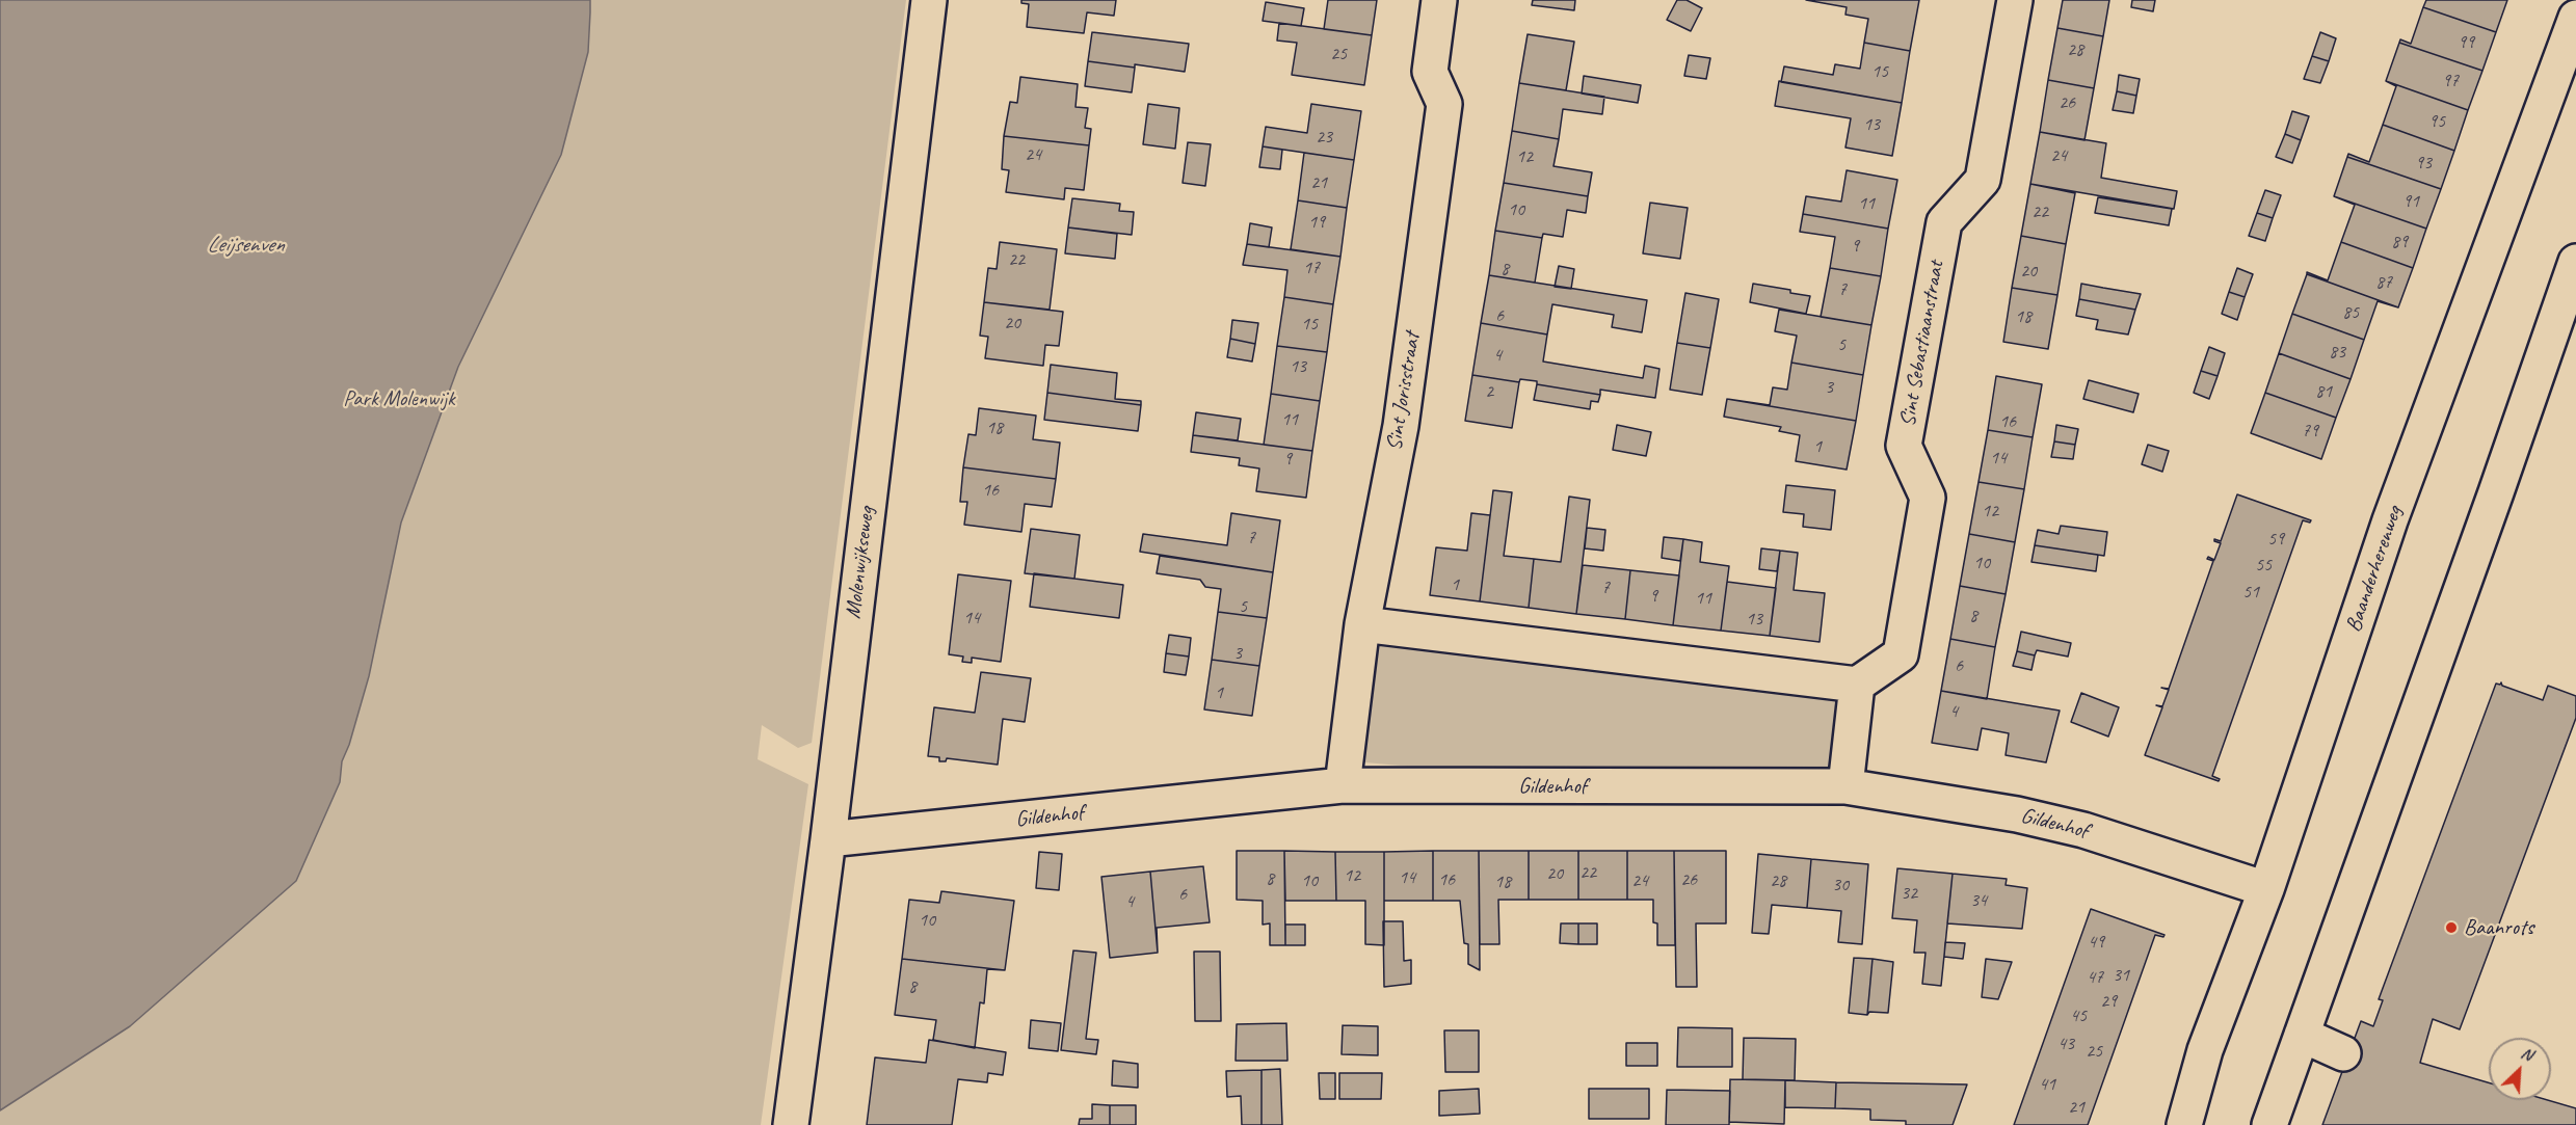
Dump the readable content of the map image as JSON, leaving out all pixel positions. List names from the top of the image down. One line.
{"streets":{"street":["Sint Sebastiaanstraat","Sint Jorisstraat","Molenwijkseweg","Baanderherenweg","Gildenhof"]},"crossings":[["Sint Jorisstraat","Gildenhof"],["Molenwijkseweg","Gildenhof"],["Baanderherenweg","Gildenhof"]],"water":["Leijsenven"],"parks":["Park Molenwijk"],"places":["Baanrots"],"house_numbers":["99","28","25","15","97","26","95","13","23","24","24","12","93","21","91","11","10","22","19","89","9","22","17","8","20","87","7","85","6","18","20","15","5","83","4","13","3","2","81","11","16","18","79","1","14","9","16","12","7","59","10","55","1","7","51","9","11","5","8","14","13","3","6","1","4","22","20","12","14","8","16","26","10","24","28","18","30","32","6","34","4","10","49","31","47","8","29","45","43","25","41","21"],"north":"top right"}
